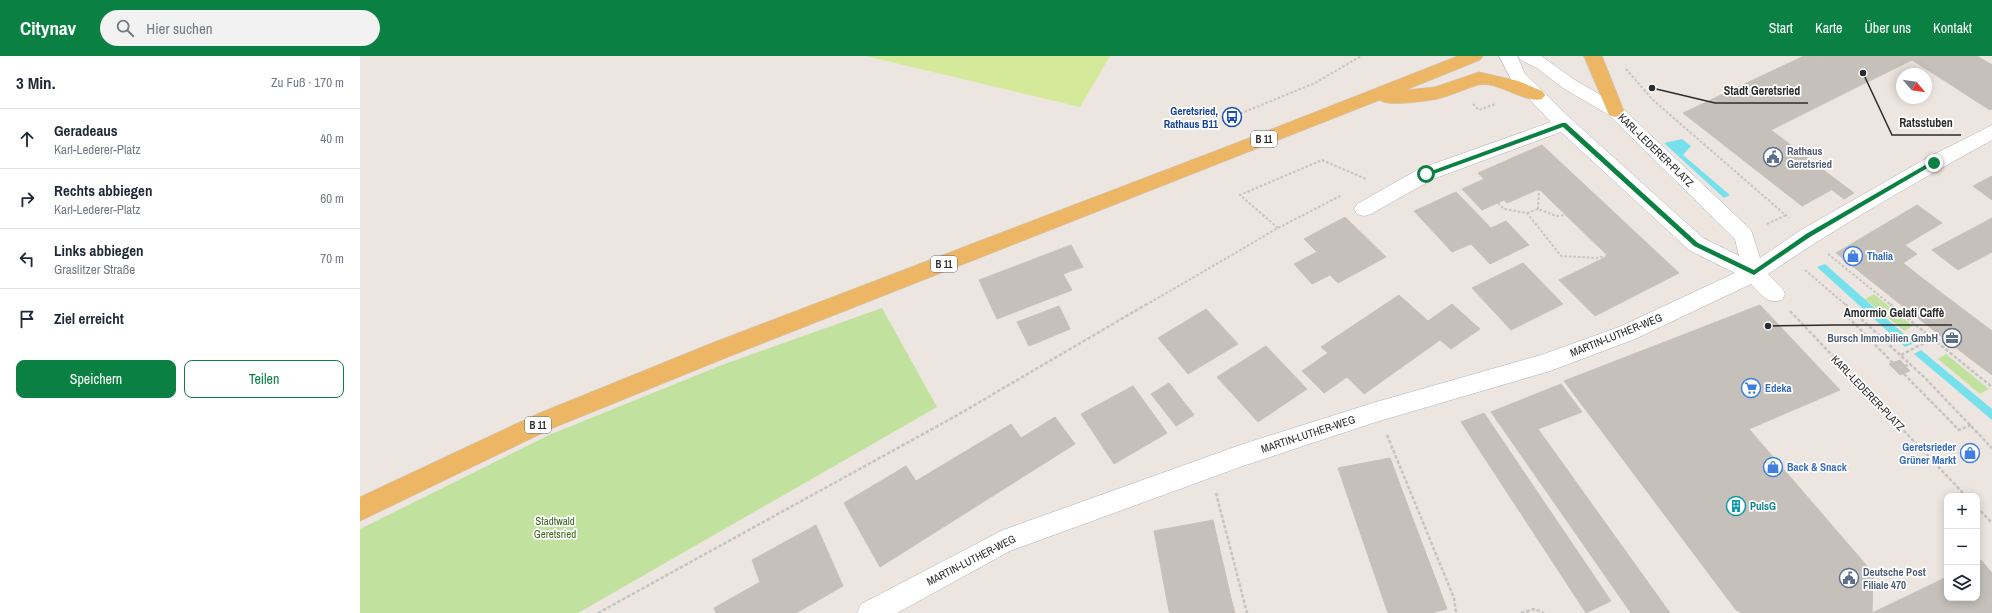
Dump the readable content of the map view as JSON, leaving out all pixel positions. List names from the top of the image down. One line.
{"streets":{"main road":["B 11"],"street":["KARL-LEDERER-PLATZ","MARTIN-LUTHER-WEG"]},"crossings":[["KARL-LEDERER-PLATZ","MARTIN-LUTHER-WEG"]],"parks":["Stadtwald Geretsried"],"places":{"other":["Ratsstuben","Stadt Geretsried","Amormio Gelati Caffè"],"bus stop":["Geretsried, Rathaus B11"],"public building":["Rathaus Geretsried","Deutsche Post Filiale 470"],"shop":["Thalia","Geretsrieder Grüner Markt","Back & Snack"],"office":["Bursch Immobilien GmbH"],"supermarket":["Edeka"],"building":["PulsG"]},"north":"bottom right","page":{"header":"Citynav","search":"Hier suchen","nav":["Start","Karte","Über uns","Kontakt"],"heading":["3 Min.","Zu Fuß · 170 m"],"list":[["Geradeaus","Karl-Lederer-Platz","40 m"],["Rechts abbiegen","Karl-Lederer-Platz","60 m"],["Links abbiegen","Graslitzer Straße","70 m"],"Ziel erreicht"],"buttons":["Speichern","Teilen"],"map_buttons":["+","−"]}}
